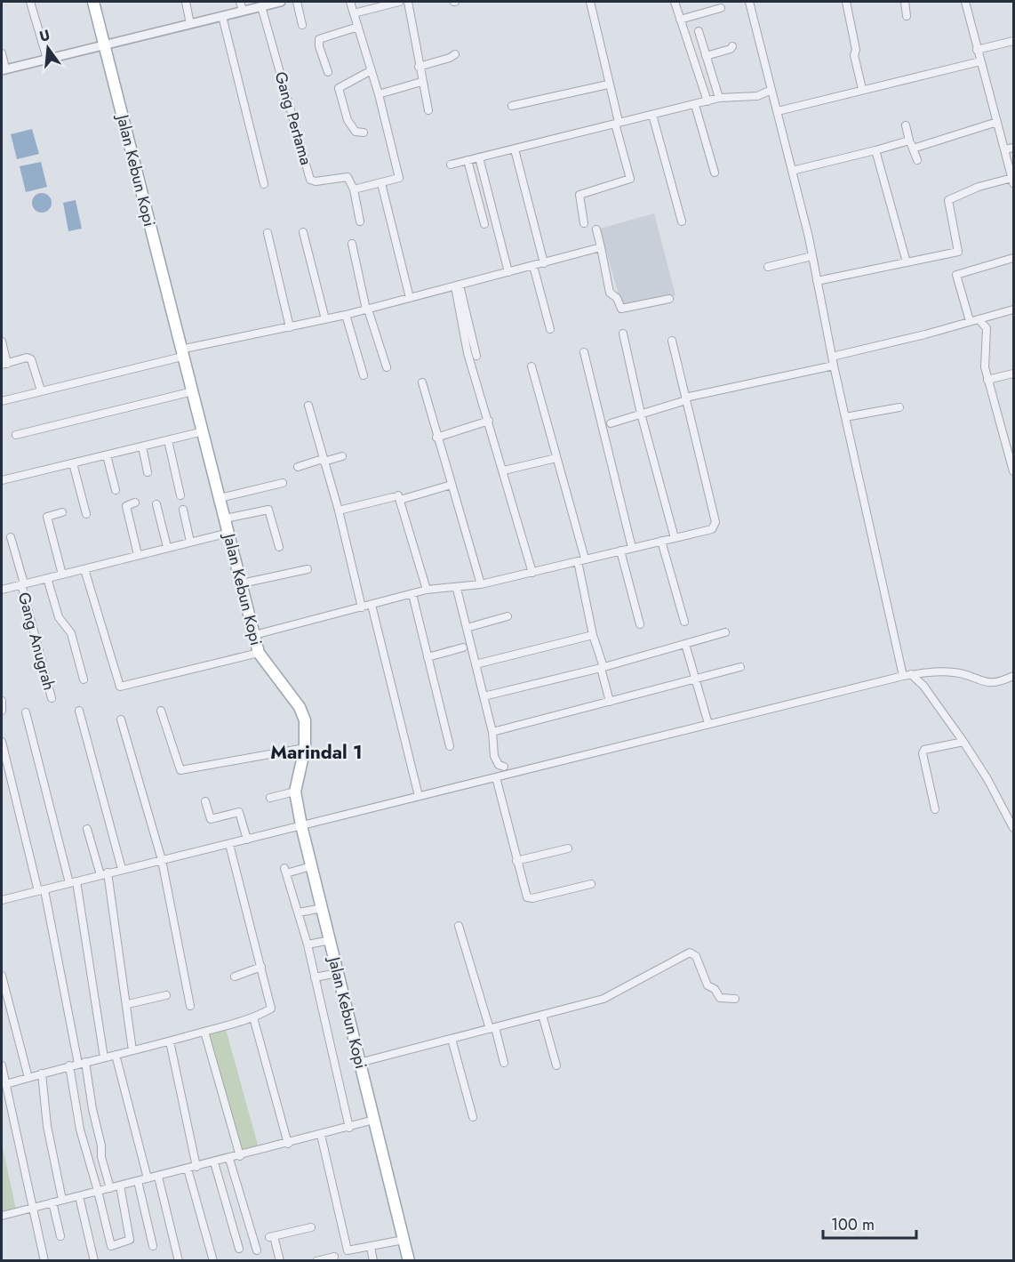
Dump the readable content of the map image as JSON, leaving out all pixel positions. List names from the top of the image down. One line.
{"streets":{"main road":["Jalan Kebun Kopi"],"street":["Gang Pertama","Gang Anugrah"]},"districts":["Marindal 1"],"scale_bar":"100 m","north":"top"}
